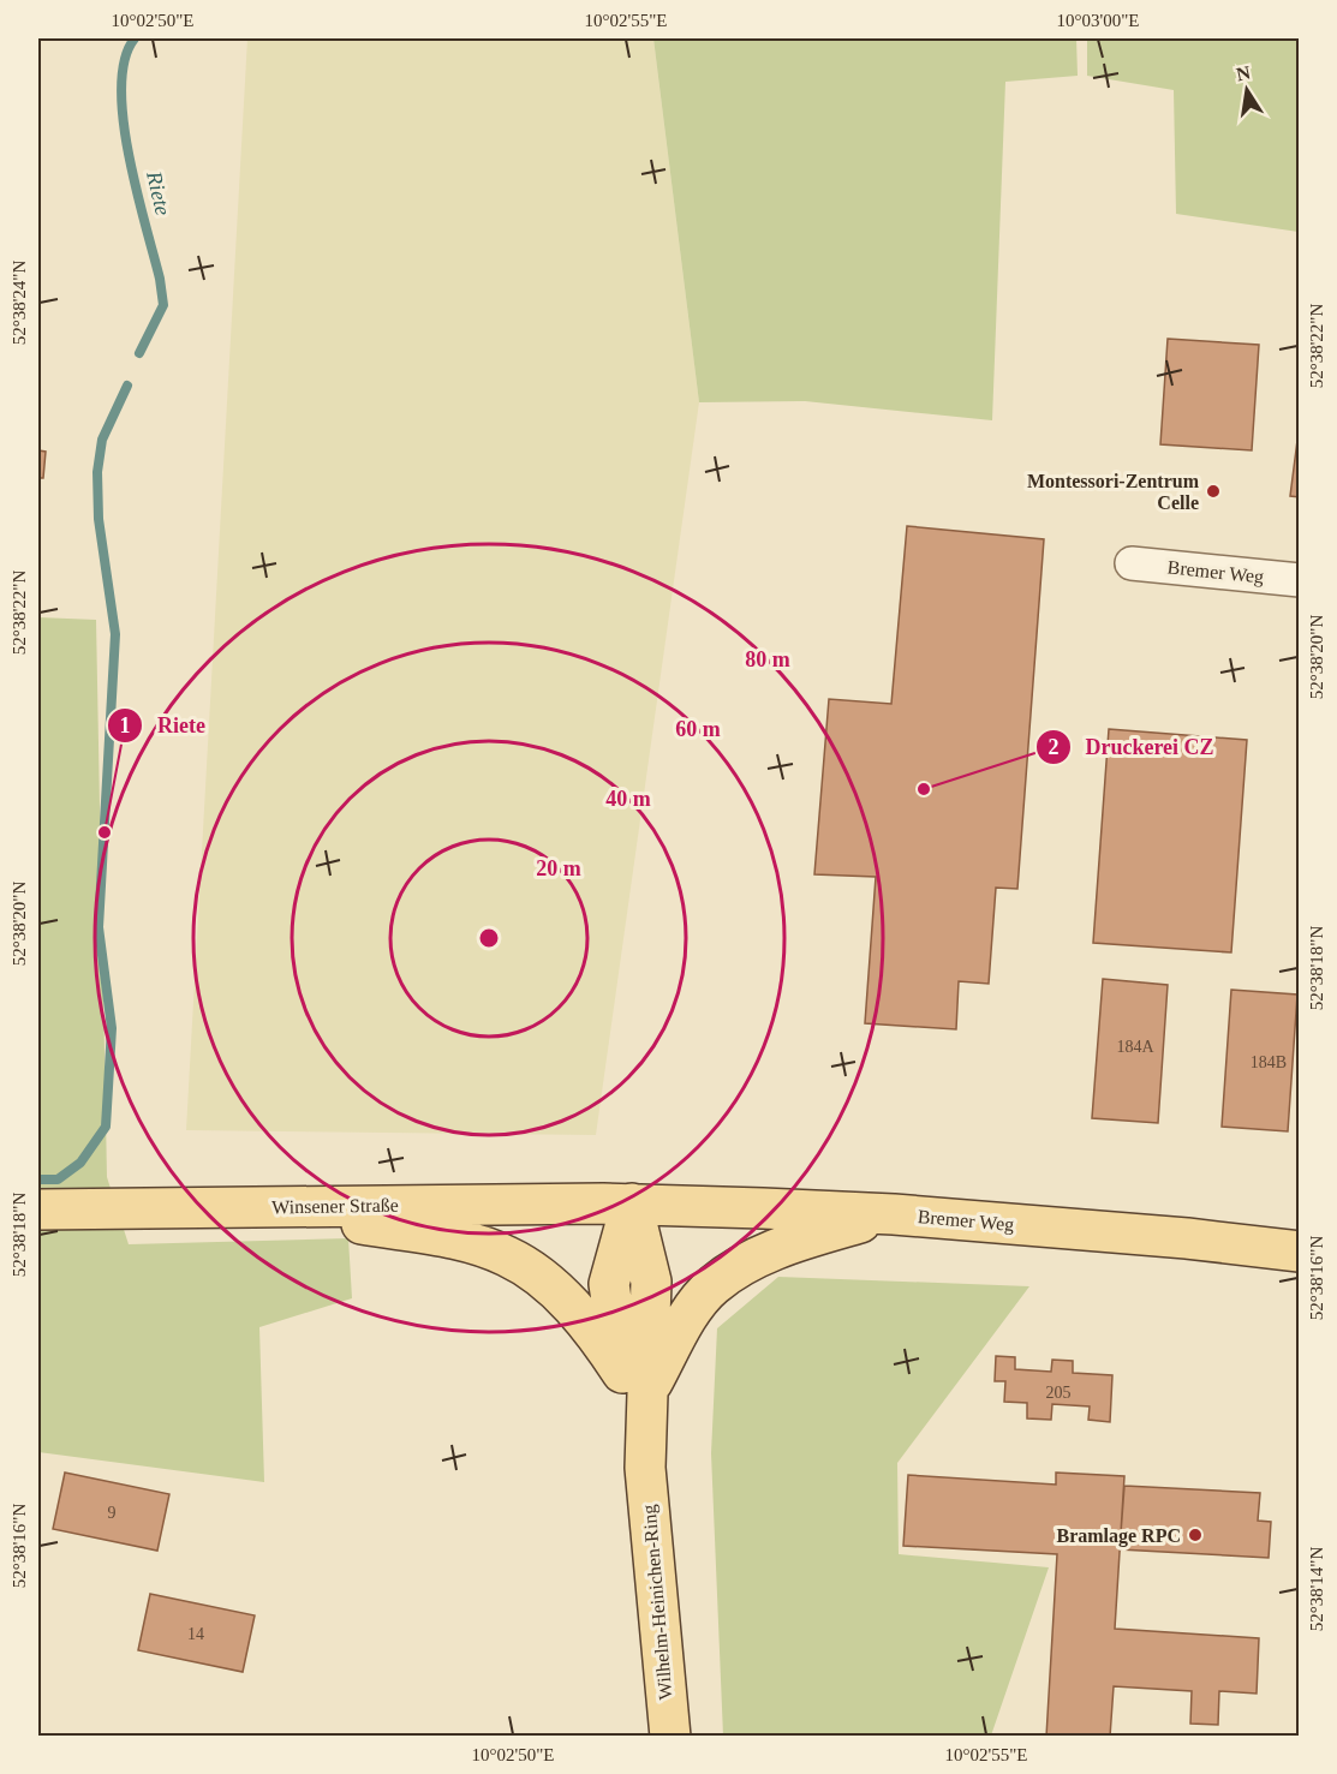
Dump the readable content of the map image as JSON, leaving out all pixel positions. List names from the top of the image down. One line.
{"streets":{"main road":["Bremer Weg","Winsener Straße","Wilhelm-Heinichen-Ring"]},"crossings":[["Bremer Weg","Winsener Straße"],["Bremer Weg","Wilhelm-Heinichen-Ring"],["Winsener Straße","Wilhelm-Heinichen-Ring"]],"water":["Riete"],"places":["Montessori-Zentrum Celle","Druckerei CZ","Riete","Bramlage RPC"],"house_numbers":["184A","184B","205","9","14"],"north":"top","coordinates":["10°02'50\"E","10°02'55\"E","10°03'00\"E","52°38'24\"N","52°38'22\"N","52°38'20\"N","52°38'18\"N","52°38'16\"N","52°38'14\"N"],"rings":["80 m","60 m","40 m","20 m"]}
